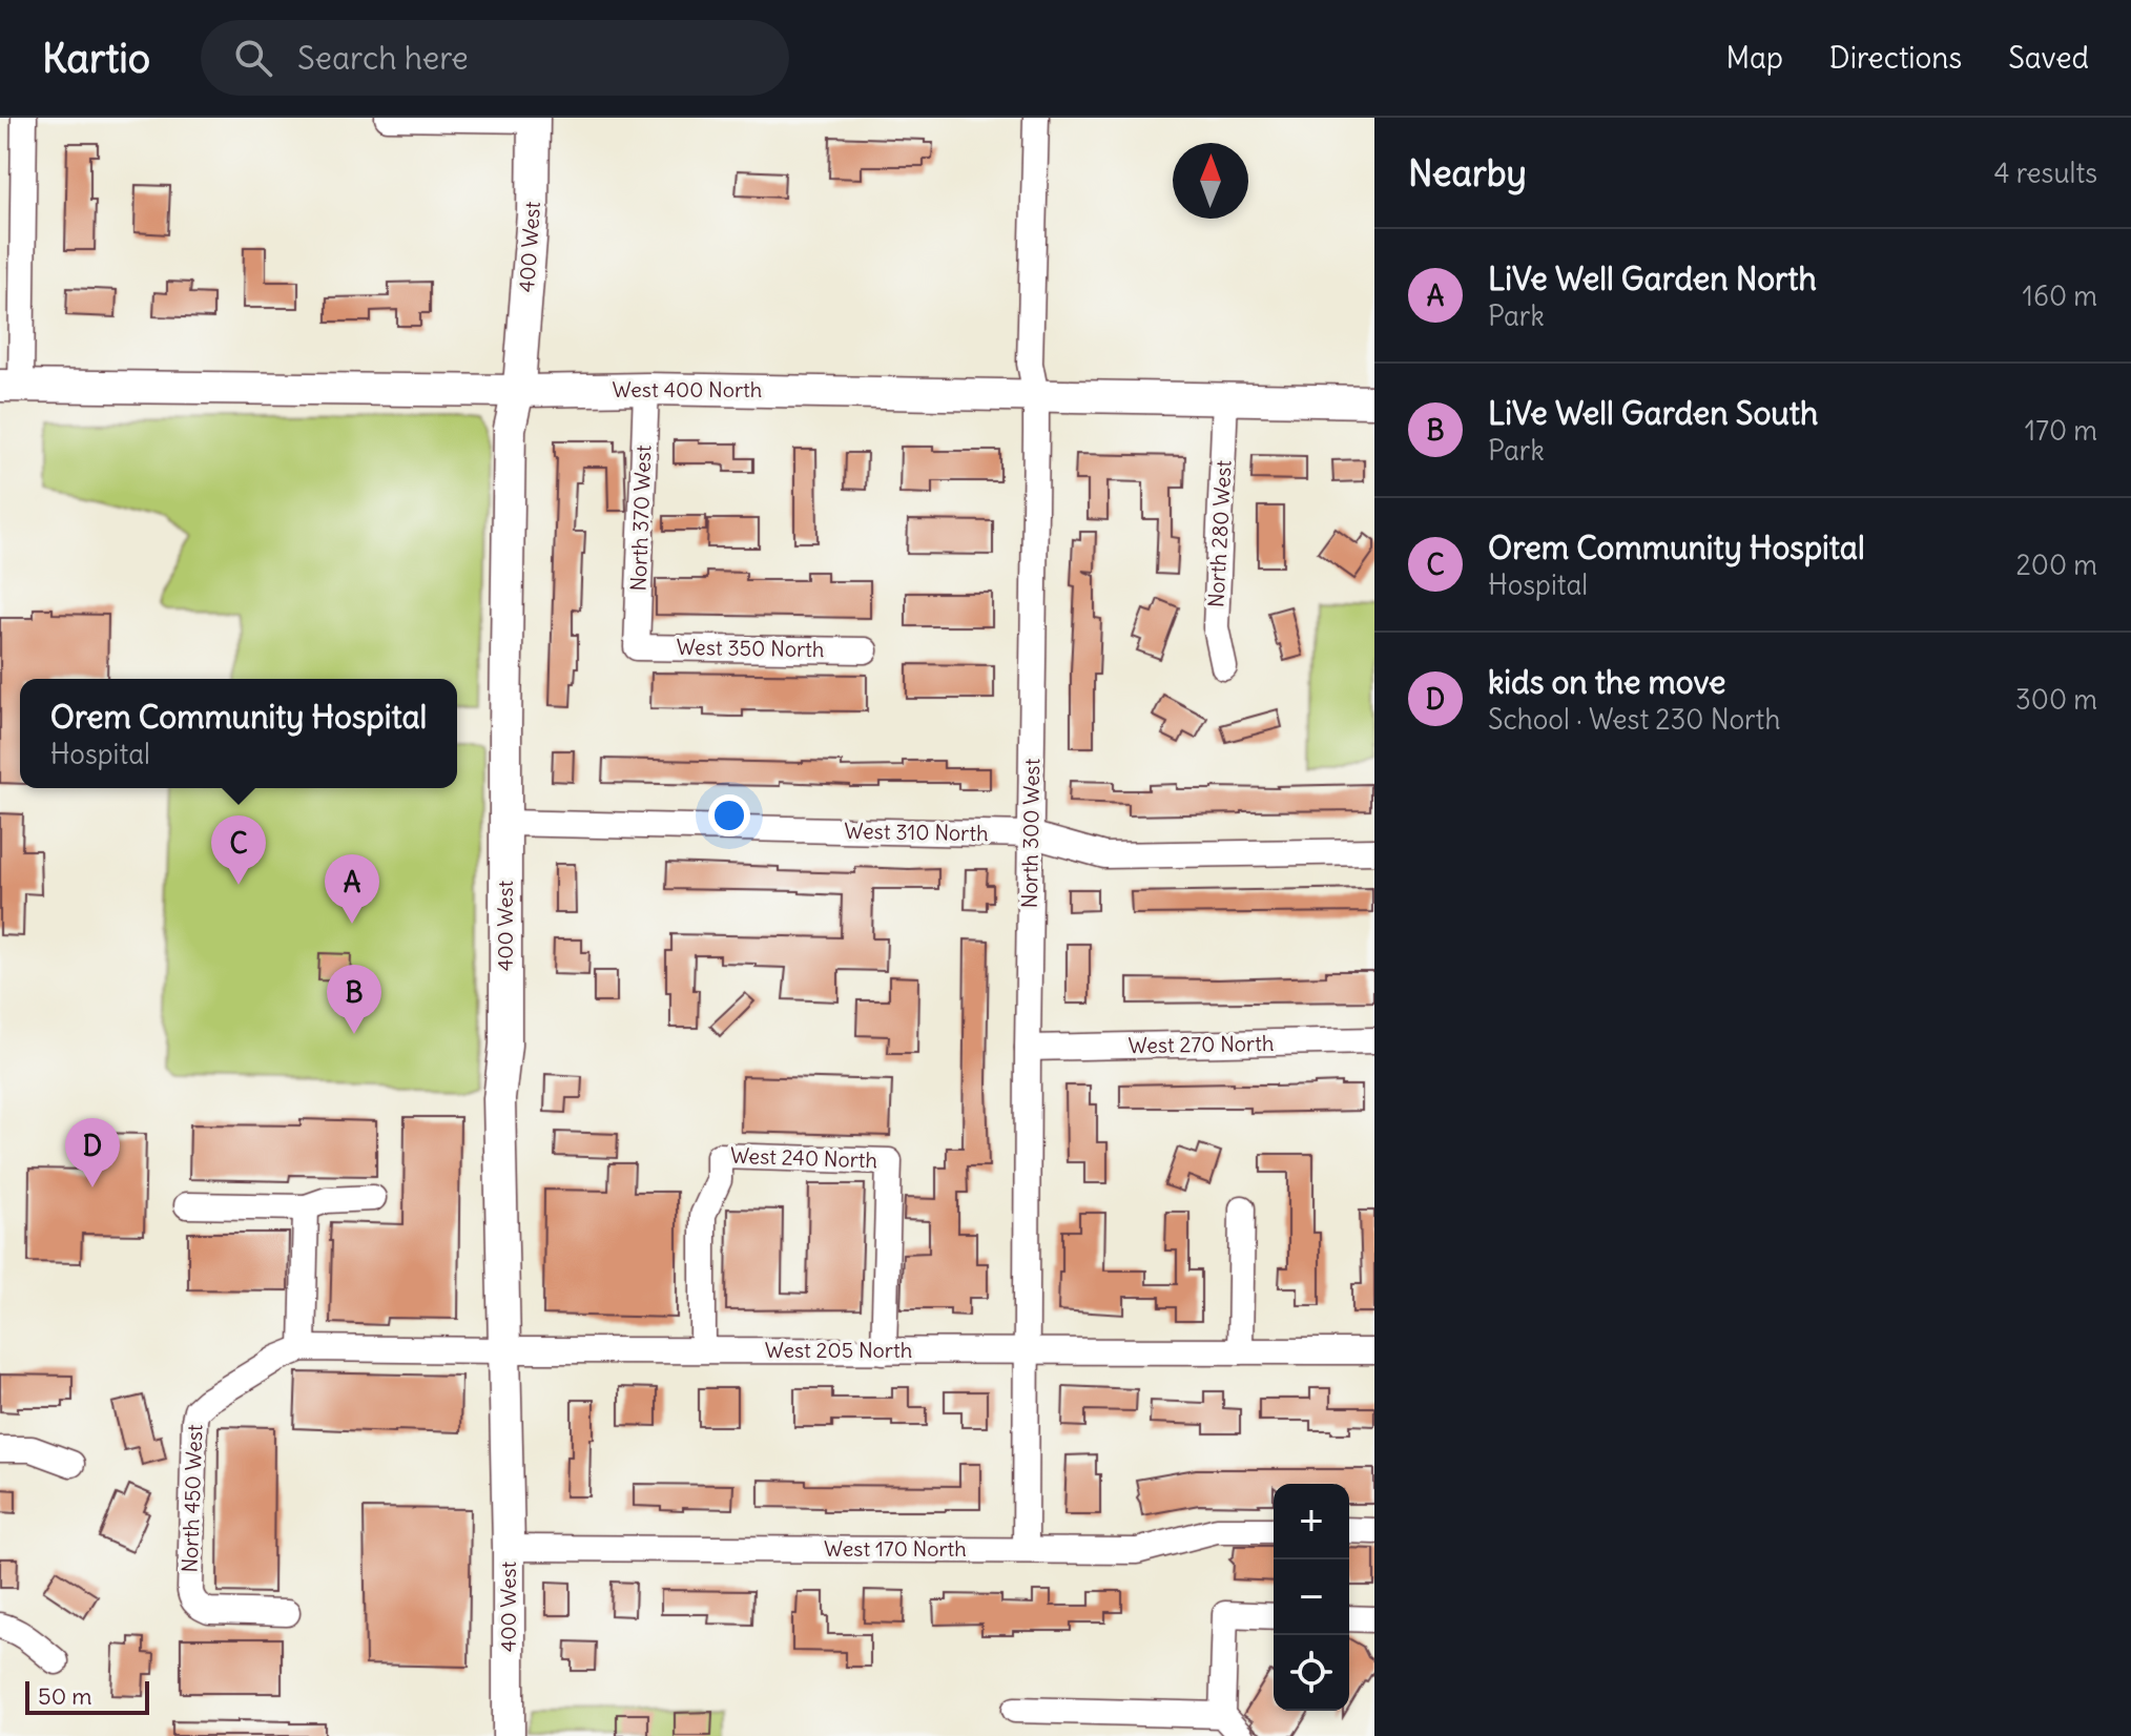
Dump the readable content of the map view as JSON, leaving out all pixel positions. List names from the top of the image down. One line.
{"streets":{"main road":["400 West","West 400 North"],"street":["North 370 West","North 280 West","West 350 North","West 310 North","North 300 West","West 270 North","West 240 North","West 205 North","North 450 West","West 170 North"]},"crossings":[["400 West","West 400 North"],["400 West","West 310 North"],["400 West","West 205 North"],["400 West","West 170 North"],["West 400 North","North 370 West"],["West 400 North","North 280 West"],["West 400 North","North 300 West"],["North 370 West","West 350 North"],["West 310 North","North 300 West"],["North 300 West","West 270 North"],["North 300 West","West 205 North"],["North 300 West","West 170 North"],["West 240 North","West 205 North"],["West 205 North","North 450 West"]],"scale_bar":"50 m","north":"top","page":{"header":"Kartio","search":"Search here","nav":["Map","Directions","Saved"],"heading":["Nearby","4 results"],"list":[{"mark":"A","name":"LiVe Well Garden North","note":"Park","value":"160 m"},{"mark":"B","name":"LiVe Well Garden South","note":"Park","value":"170 m"},{"mark":"C","name":"Orem Community Hospital","note":"Hospital","value":"200 m"},{"mark":"D","name":"kids on the move","note":"School · West 230 North","value":"300 m"}],"popup":["Orem Community Hospital","Hospital"],"pins":["C","A","B","D"],"map_buttons":["+","−"],"scale":"50 m"}}
